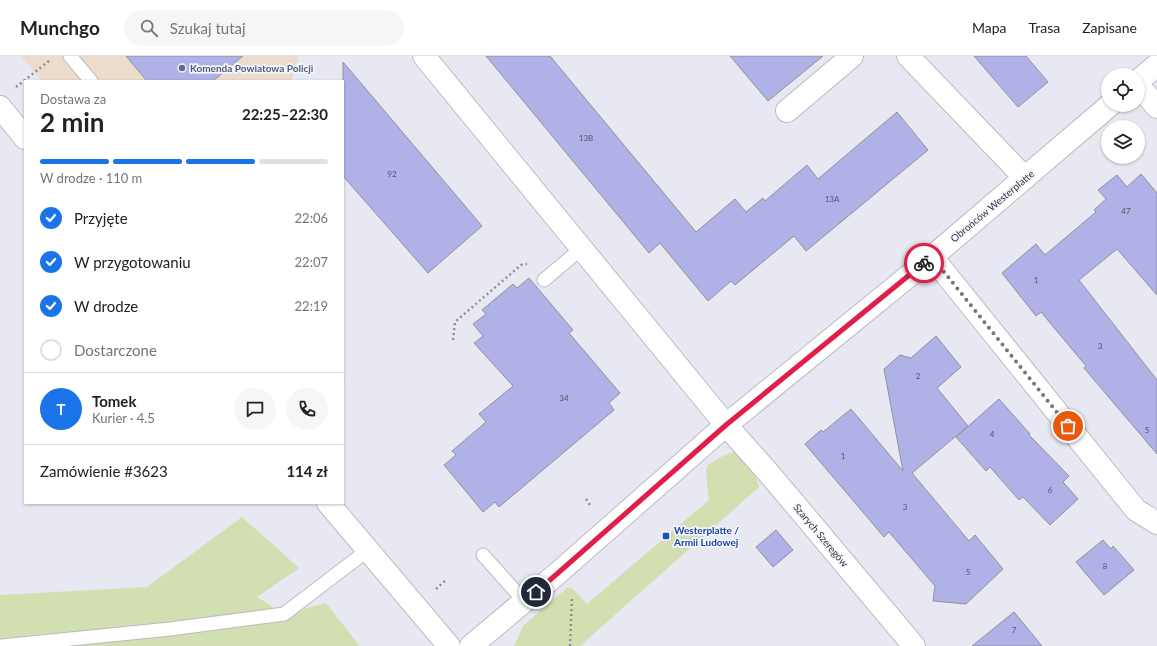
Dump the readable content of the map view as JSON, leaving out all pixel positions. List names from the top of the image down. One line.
{"streets":{"street":["Obrońców Westerplatte","Szarych Szeregów"]},"crossings":[["Obrońców Westerplatte","Szarych Szeregów"]],"places":{"other":["Komenda Powiatowa Policji"],"transit":["Westerplatte / Armii Ludowej"]},"house_numbers":["13B","92","13A","47","1","3","2","34","5","4","1","6","3","8","5","7"],"page":{"header":"Munchgo","search":"Szukaj tutaj","nav":["Mapa","Trasa","Zapisane"],"heading":["2 min","Dostawa za","22:25–22:30"],"panel":["Tomek","Kurier · 4.5","Zamówienie #3623","114 zł"],"bar":"W drodze · 110 m","list":[["Przyjęte","22:06"],["W przygotowaniu","22:07"],["W drodze","22:19"],"Dostarczone"],"round":"T"}}
